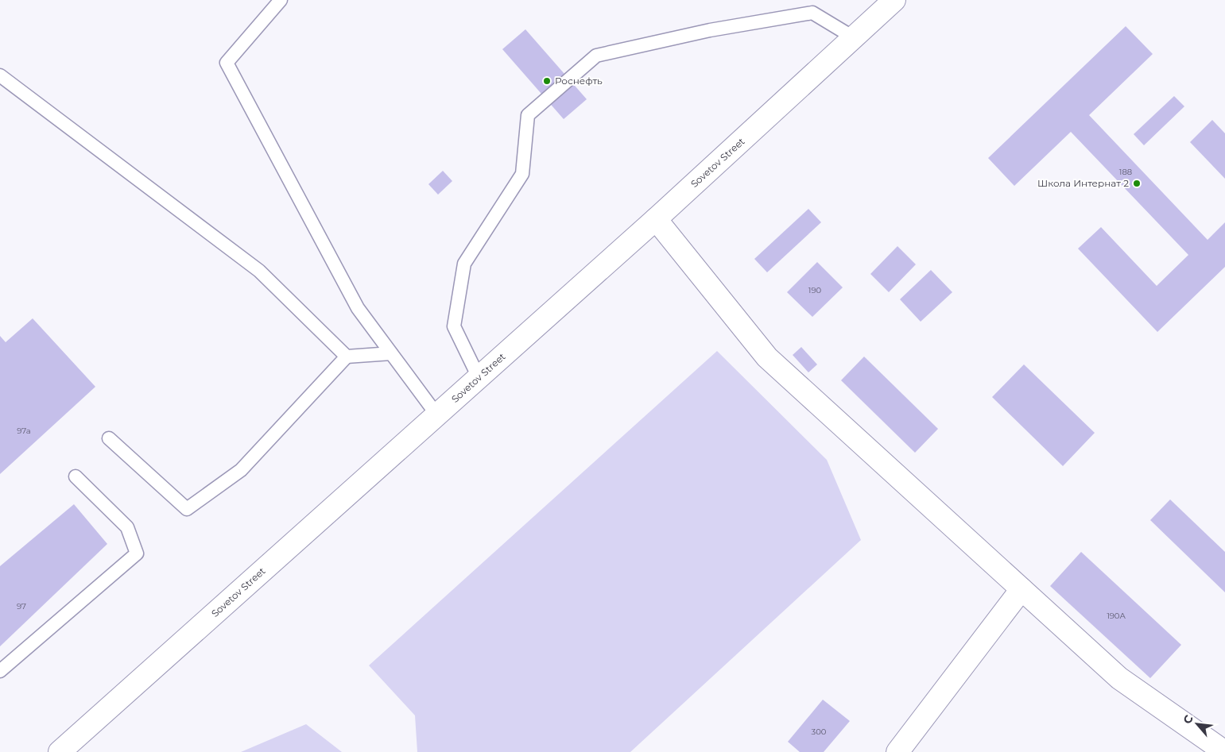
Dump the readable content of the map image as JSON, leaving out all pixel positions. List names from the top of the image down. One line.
{"streets":{"main road":["Sovetov Street"]},"places":["Роснефть","Школа Интернат 2"],"house_numbers":["188","190","97а","97","190А","300"],"north":"top left"}
